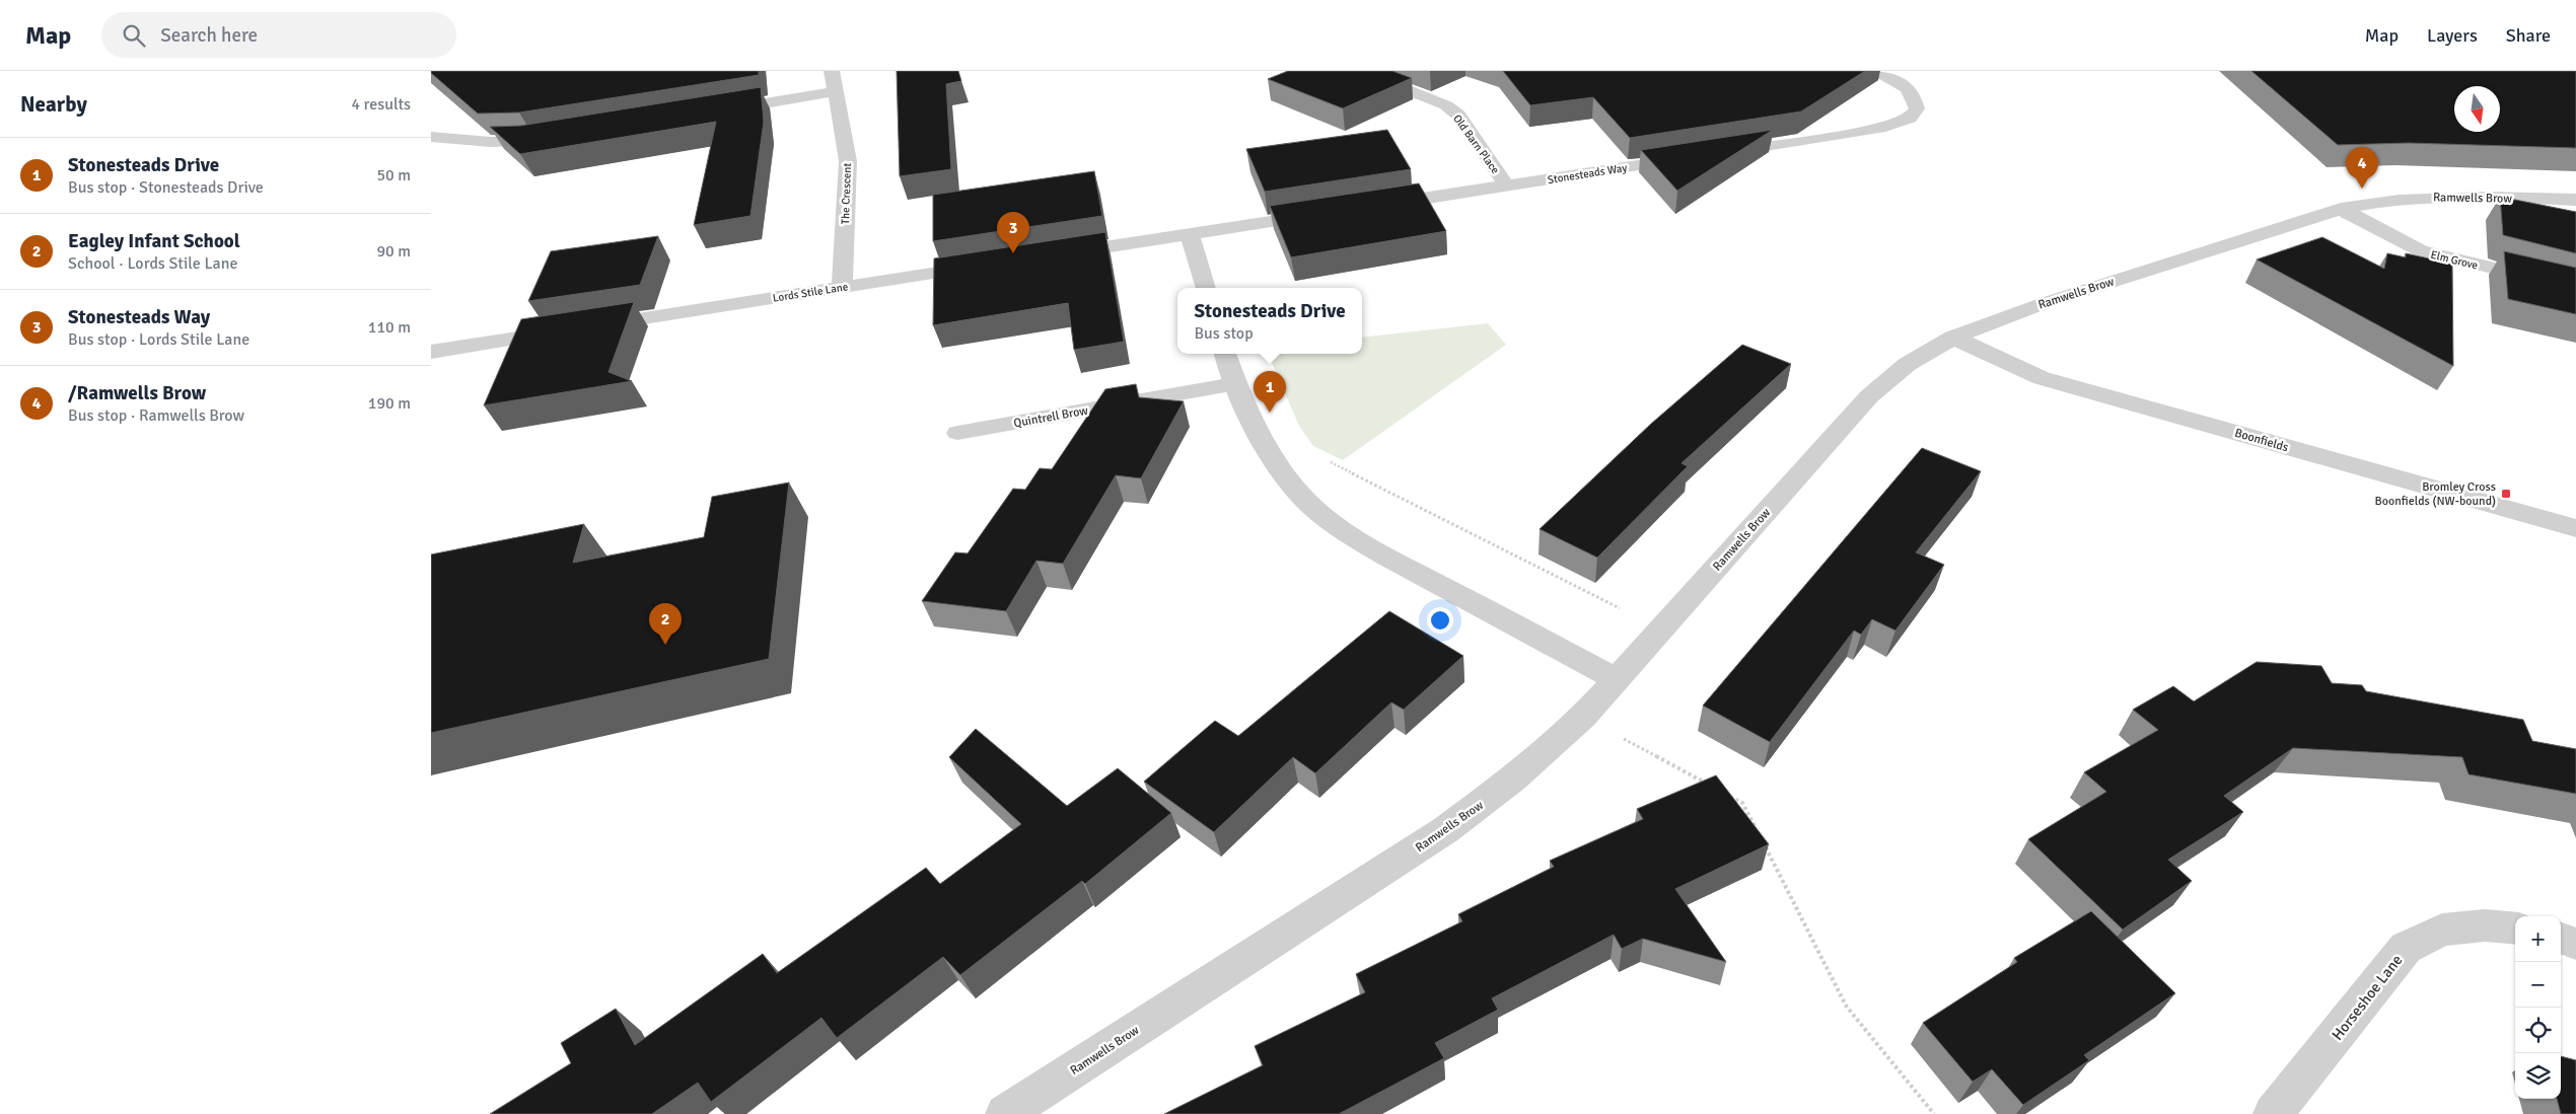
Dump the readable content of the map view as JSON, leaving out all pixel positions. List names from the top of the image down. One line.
{"streets":{"street":["Old Barn Place","Stonesteads Way","The Crescent","Ramwells Brow","Elm Grove","Lords Stile Lane","Boonfields","Horseshoe Lane"],"lane":["Quintrell Brow"]},"crossings":[["Old Barn Place","Stonesteads Way"],["The Crescent","Lords Stile Lane"],["Ramwells Brow","Elm Grove"],["Ramwells Brow","Boonfields"]],"places":{"transit":["Bromley Cross Boonfields (NW-bound)"]},"north":"bottom","page":{"header":"Map","search":"Search here","nav":["Map","Layers","Share"],"heading":["Nearby","4 results"],"list":[{"mark":"1","name":"Stonesteads Drive","note":"Bus stop · Stonesteads Drive","value":"50 m"},{"mark":"2","name":"Eagley Infant School","note":"School · Lords Stile Lane","value":"90 m"},{"mark":"3","name":"Stonesteads Way","note":"Bus stop · Lords Stile Lane","value":"110 m"},{"mark":"4","name":"/Ramwells Brow","note":"Bus stop · Ramwells Brow","value":"190 m"}],"pins":["4","3","1","2"],"popup":["Stonesteads Drive","Bus stop"],"map_buttons":["+","−"]}}
